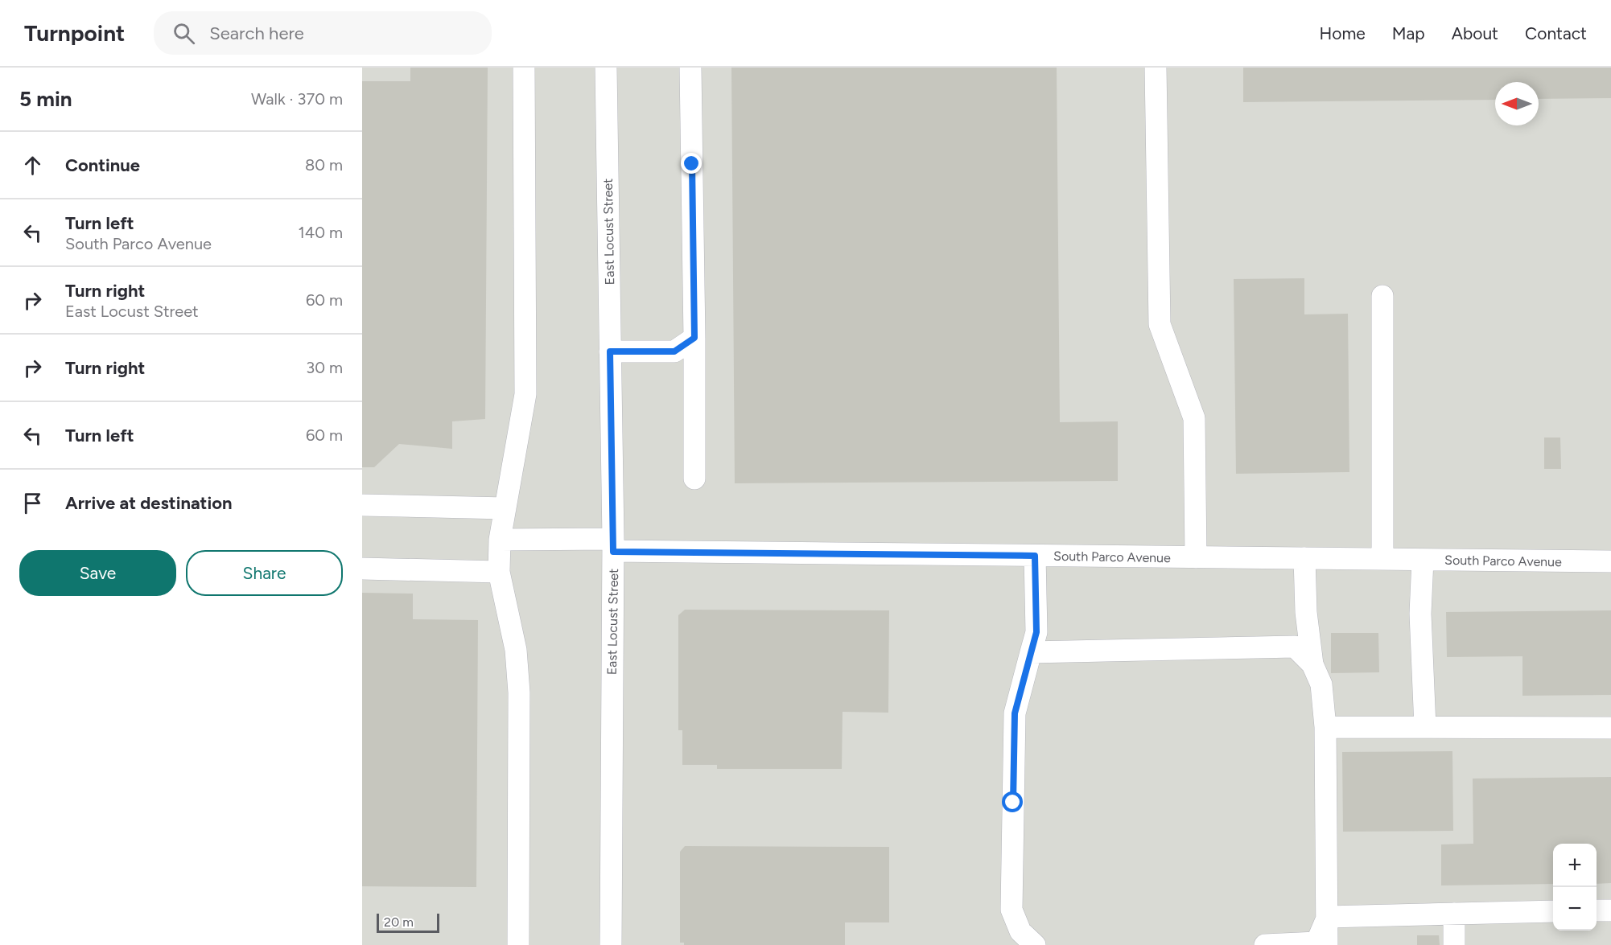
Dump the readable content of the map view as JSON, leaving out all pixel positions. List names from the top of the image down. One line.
{"streets":{"street":["East Locust Street","South Parco Avenue"]},"crossings":[["East Locust Street","South Parco Avenue"]],"scale_bar":"20 m","north":"left","page":{"header":"Turnpoint","search":"Search here","nav":["Home","Map","About","Contact"],"heading":["5 min","Walk · 370 m"],"list":[["Continue","80 m"],["Turn left","South Parco Avenue","140 m"],["Turn right","East Locust Street","60 m"],["Turn right","30 m"],["Turn left","60 m"],"Arrive at destination"],"buttons":["Save","Share"],"map_buttons":["+","−"],"scale":"20 m"}}
